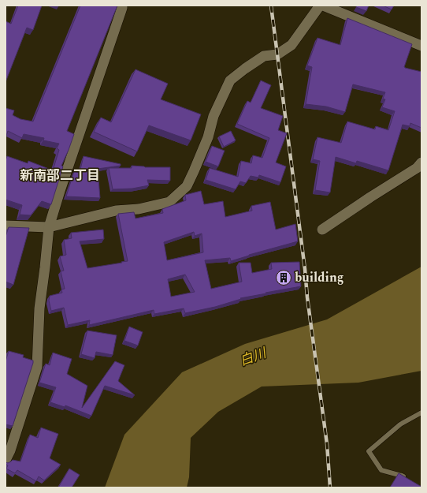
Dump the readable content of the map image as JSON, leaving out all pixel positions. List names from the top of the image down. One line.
{"districts":["新南部二丁目"],"water":["白川"],"places":{"building":["building"]}}
